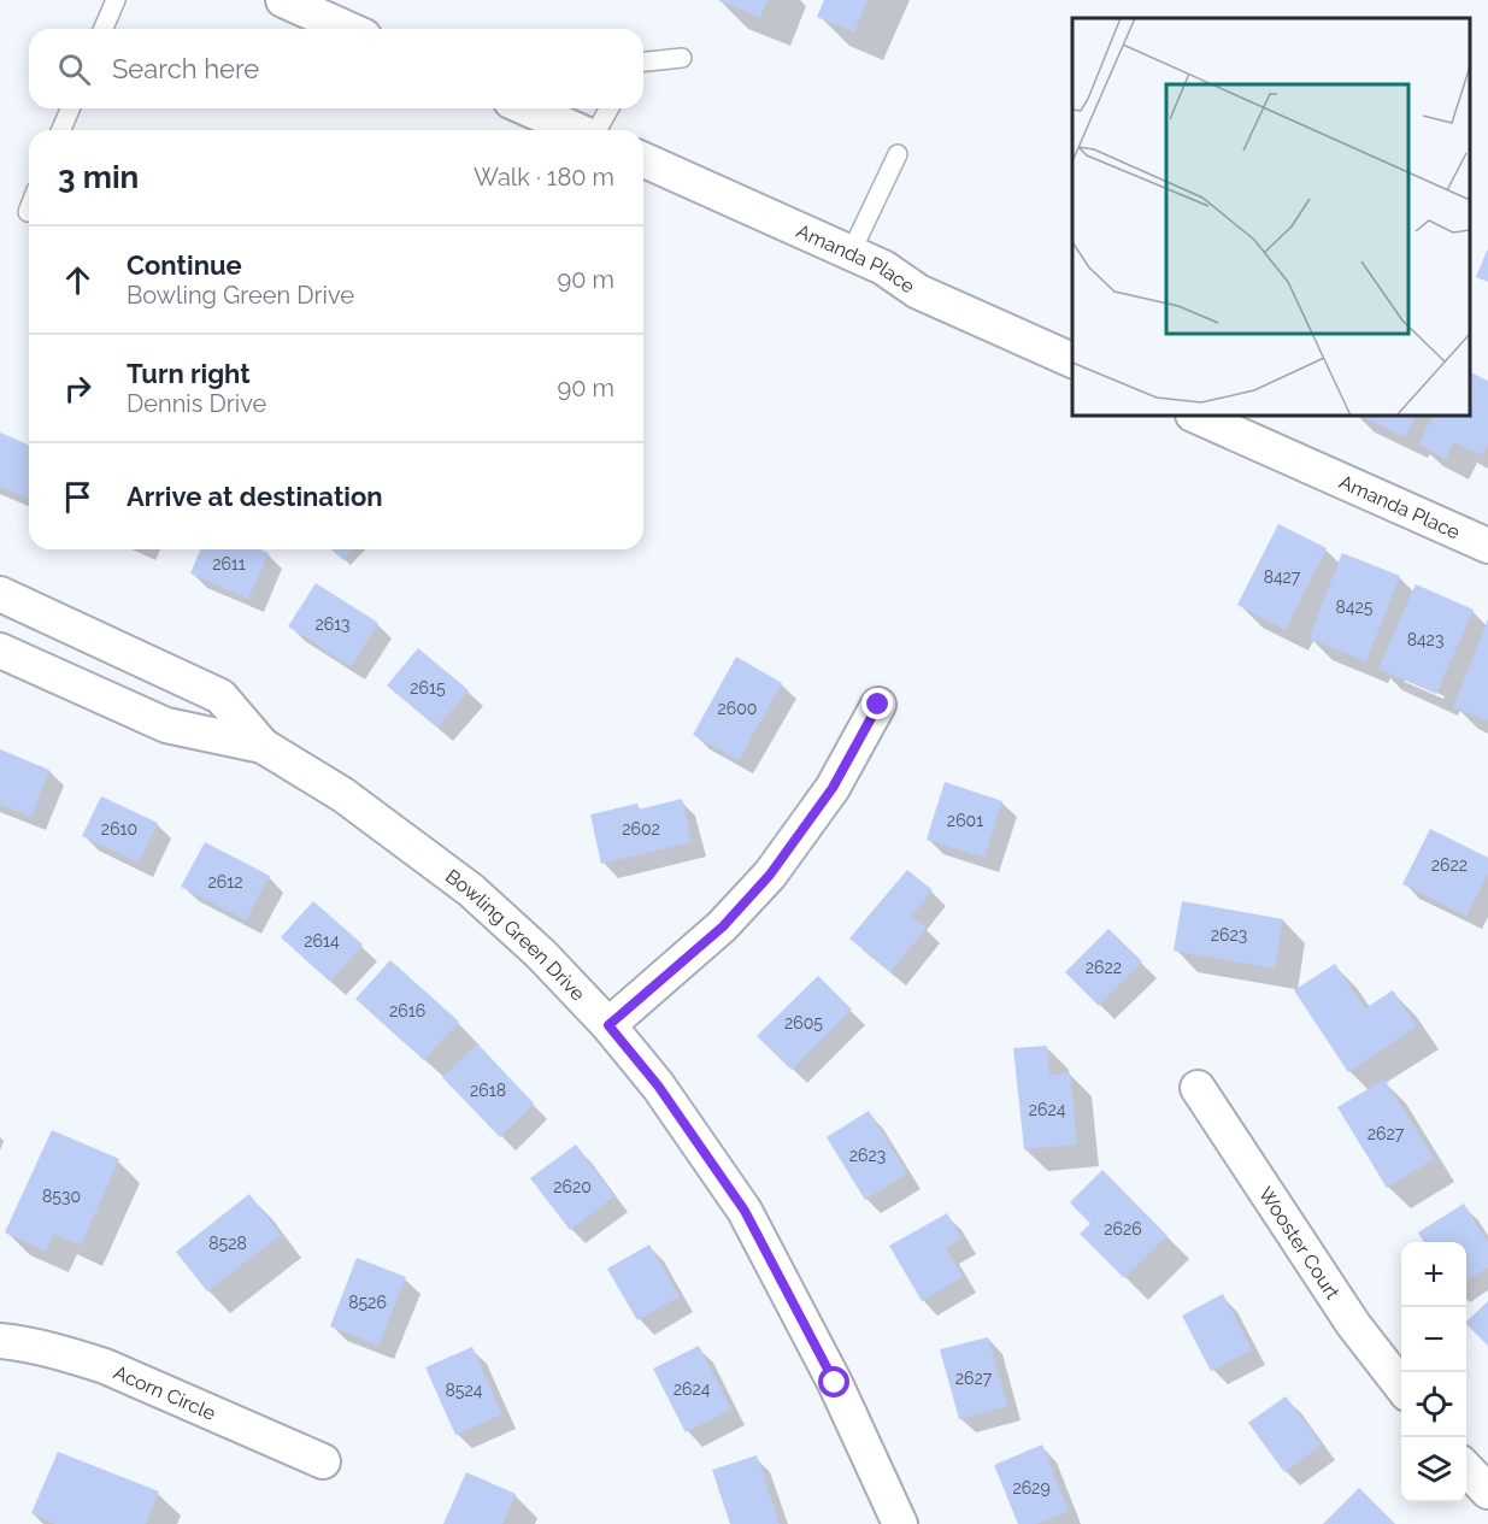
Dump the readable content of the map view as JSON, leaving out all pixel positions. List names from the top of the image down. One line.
{"streets":{"street":["Amanda Place","Bowling Green Drive","Wooster Court","Acorn Circle"]},"house_numbers":["2611","8427","8425","2613","8423","2615","2600","2601","2610","2602","2622","2612","2623","2614","2622","2616","2605","2618","2624","2627","2623","2620","8530","2626","8528","8526","2627","2624","8524","2629"],"page":{"search":"Search here","heading":["3 min","Walk · 180 m"],"list":[["Continue","Bowling Green Drive","90 m"],["Turn right","Dennis Drive","90 m"],"Arrive at destination"],"map_buttons":["+","−"]}}
